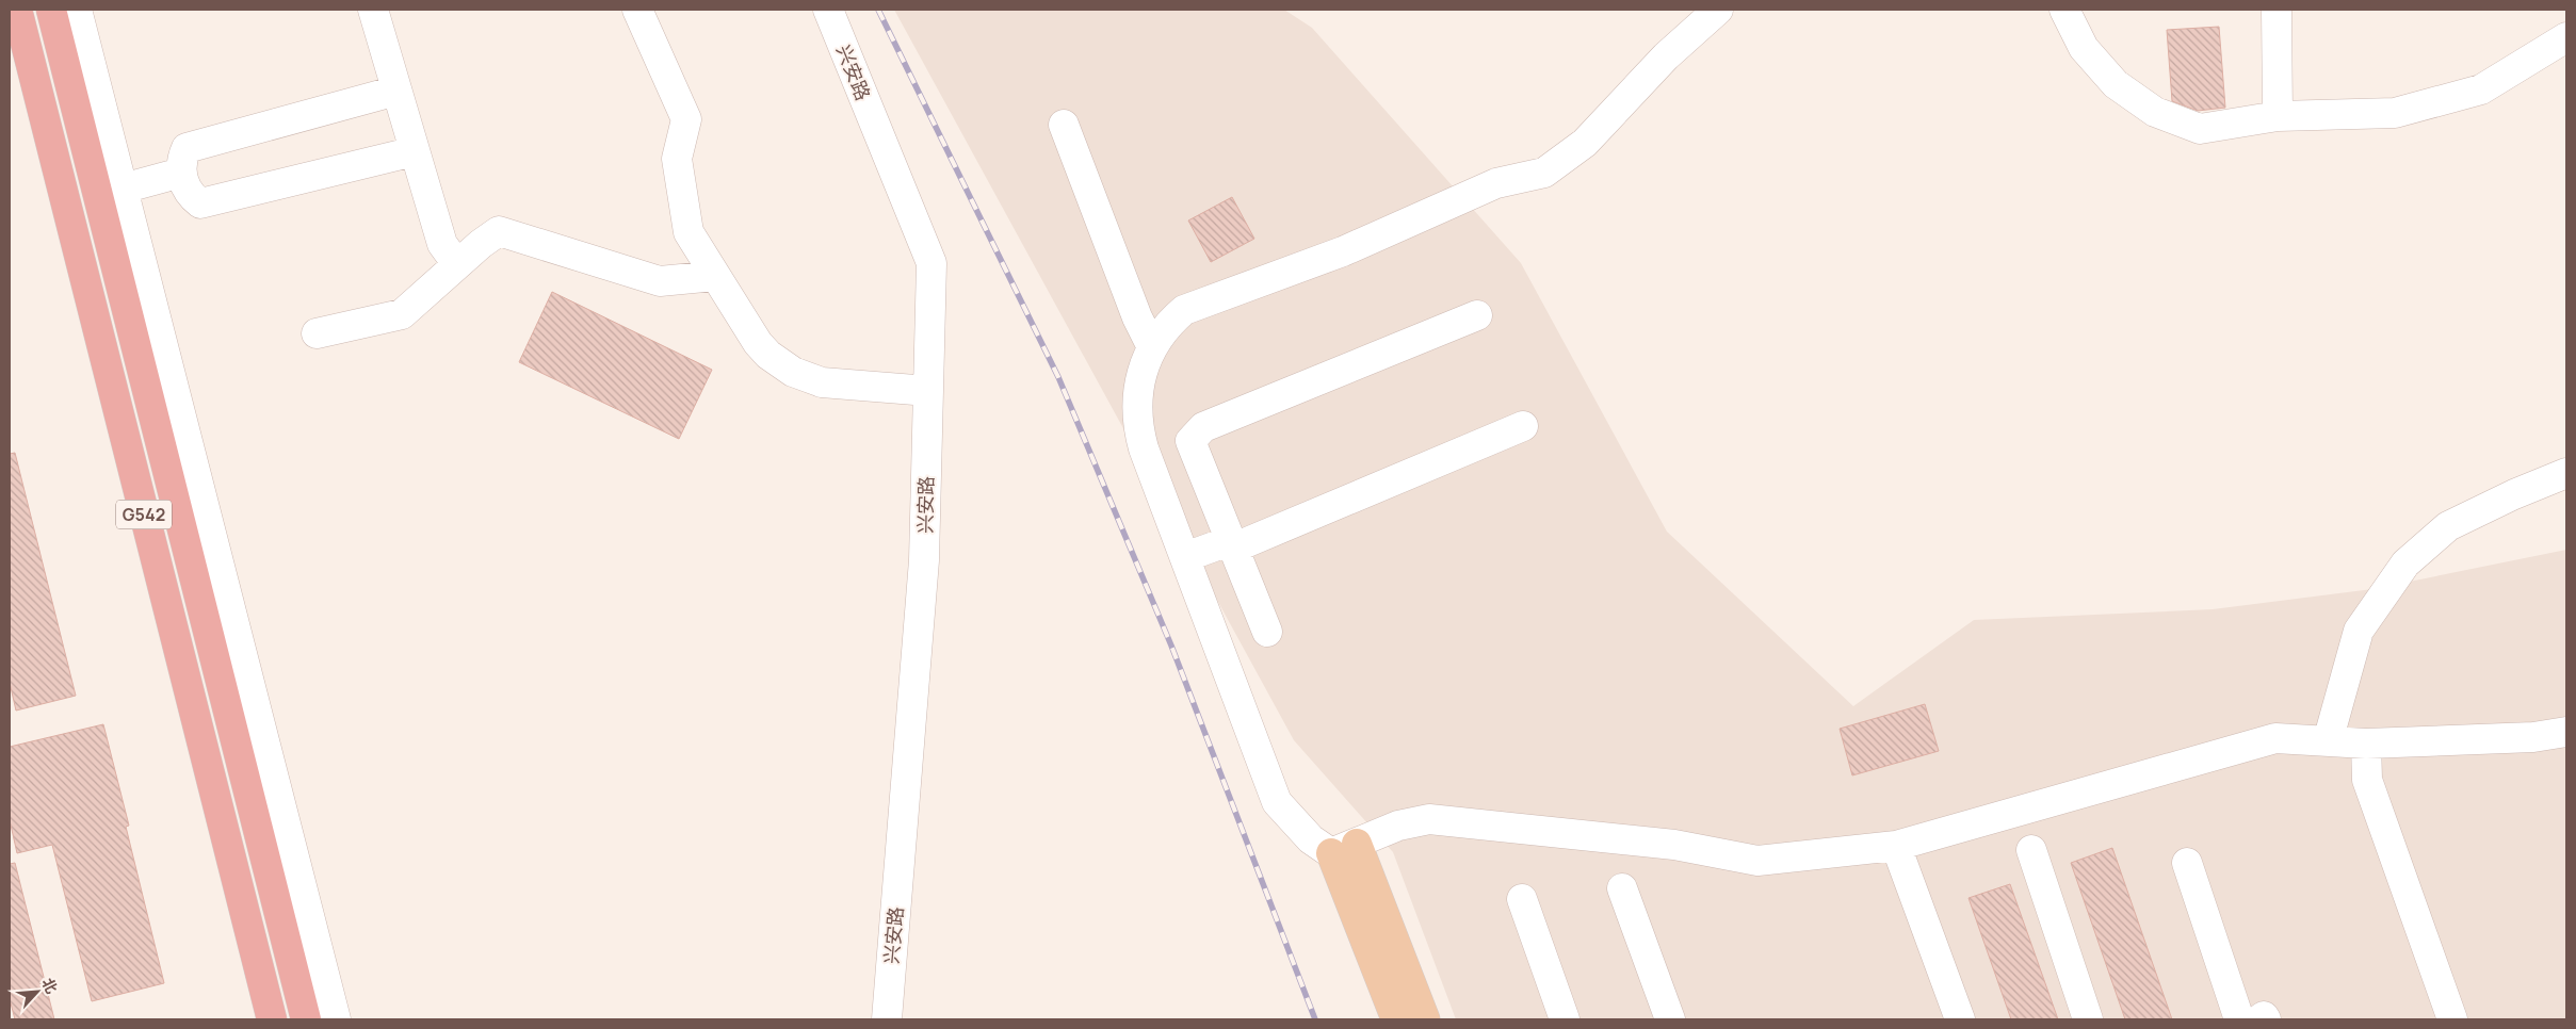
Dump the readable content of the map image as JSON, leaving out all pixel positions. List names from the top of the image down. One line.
{"streets":{"highway":["G542"],"street":["兴安路"]},"north":"top right"}
